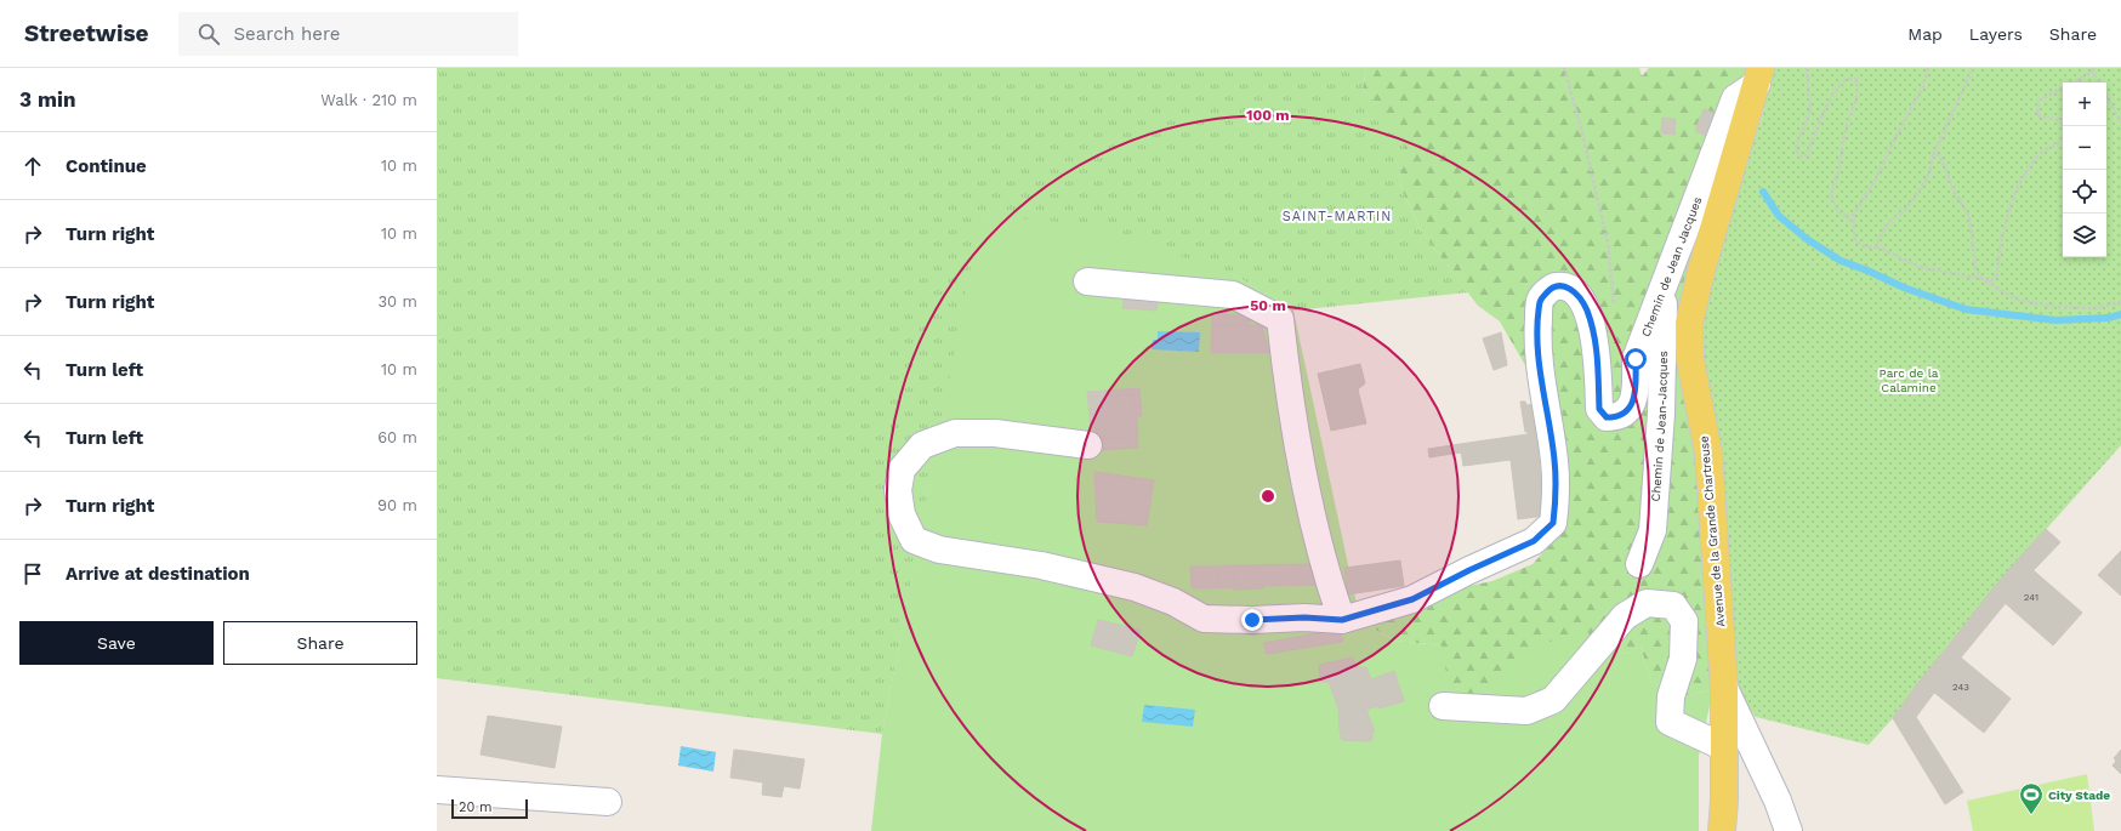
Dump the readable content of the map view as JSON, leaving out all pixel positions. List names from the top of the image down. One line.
{"streets":{"main road":["Avenue de la Grande Chartreuse"],"street":["Chemin de Jean Jacques","Chemin de Jean-Jacques"]},"crossings":[["Chemin de Jean Jacques","Chemin de Jean-Jacques"],["Chemin de Jean Jacques","Avenue de la Grande Chartreuse"]],"districts":["SAINT-MARTIN"],"parks":["Parc de la Calamine"],"places":{"sports":["City Stade"]},"house_numbers":["241","243"],"scale_bar":"20 m","page":{"header":"Streetwise","search":"Search here","nav":["Map","Layers","Share"],"heading":["3 min","Walk · 210 m"],"map_buttons":["+","−"],"list":[["Continue","10 m"],["Turn right","10 m"],["Turn right","30 m"],["Turn left","10 m"],["Turn left","60 m"],["Turn right","90 m"],"Arrive at destination"],"buttons":["Save","Share"],"scale":"20 m"},"rings":["100 m","50 m"]}
